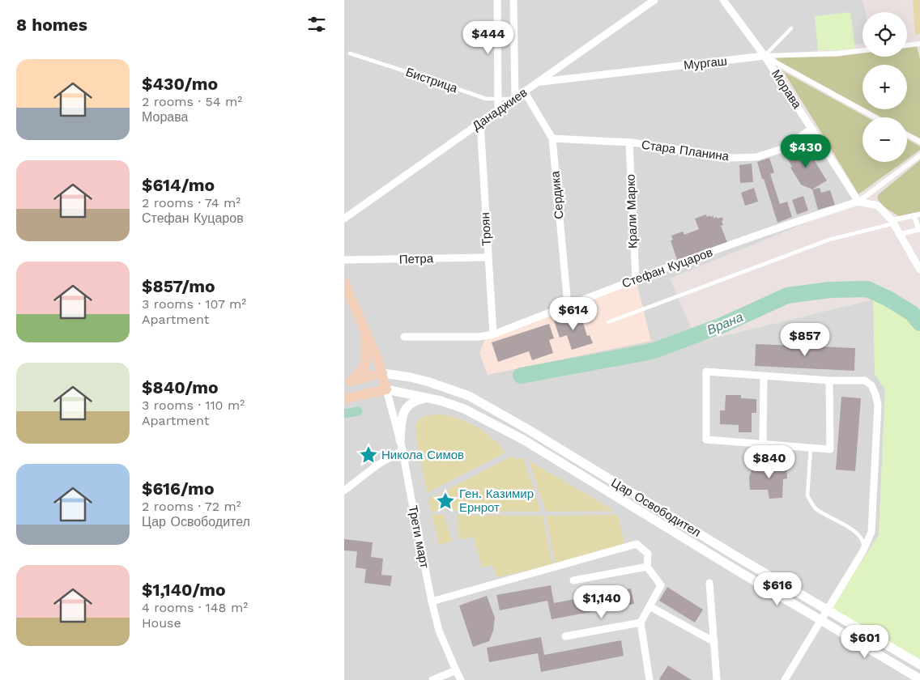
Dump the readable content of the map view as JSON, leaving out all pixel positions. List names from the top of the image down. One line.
{"streets":{"street":["Мургаш","Морава","Данаджиев","Стара Планина","Сердика","Крали Марко","Троян","Петра","Стефан Куцаров","Цар Освободител","Трети март"],"lane":["Бистрица"]},"crossings":[["Мургаш","Морава"],["Мургаш","Данаджиев"],["Бистрица","Данаджиев"],["Морава","Стара Планина"],["Морава","Стефан Куцаров"],["Данаджиев","Сердика"],["Данаджиев","Троян"],["Стара Планина","Сердика"],["Стара Планина","Крали Марко"],["Сердика","Стефан Куцаров"],["Крали Марко","Стефан Куцаров"],["Троян","Петра"],["Троян","Стефан Куцаров"],["Цар Освободител","Трети март"]],"water":["Врана"],"places":{"place":["Никола Симов","Ген. Казимир Ернрот"]},"page":{"heading":"8 homes","map_buttons":["+","−"],"price":["$444","$430","$614","$857","$840","$616","$1,140","$601"],"list":[{"name":"$430/mo","note":"2 rooms · 54 m² · Морава"},{"name":"$614/mo","note":"2 rooms · 74 m² · Стефан Куцаров"},{"name":"$857/mo","note":"3 rooms · 107 m² · Apartment"},{"name":"$840/mo","note":"3 rooms · 110 m² · Apartment"},{"name":"$616/mo","note":"2 rooms · 72 m² · Цар Освободител"},{"name":"$1,140/mo","note":"4 rooms · 148 m² · House"}]}}
